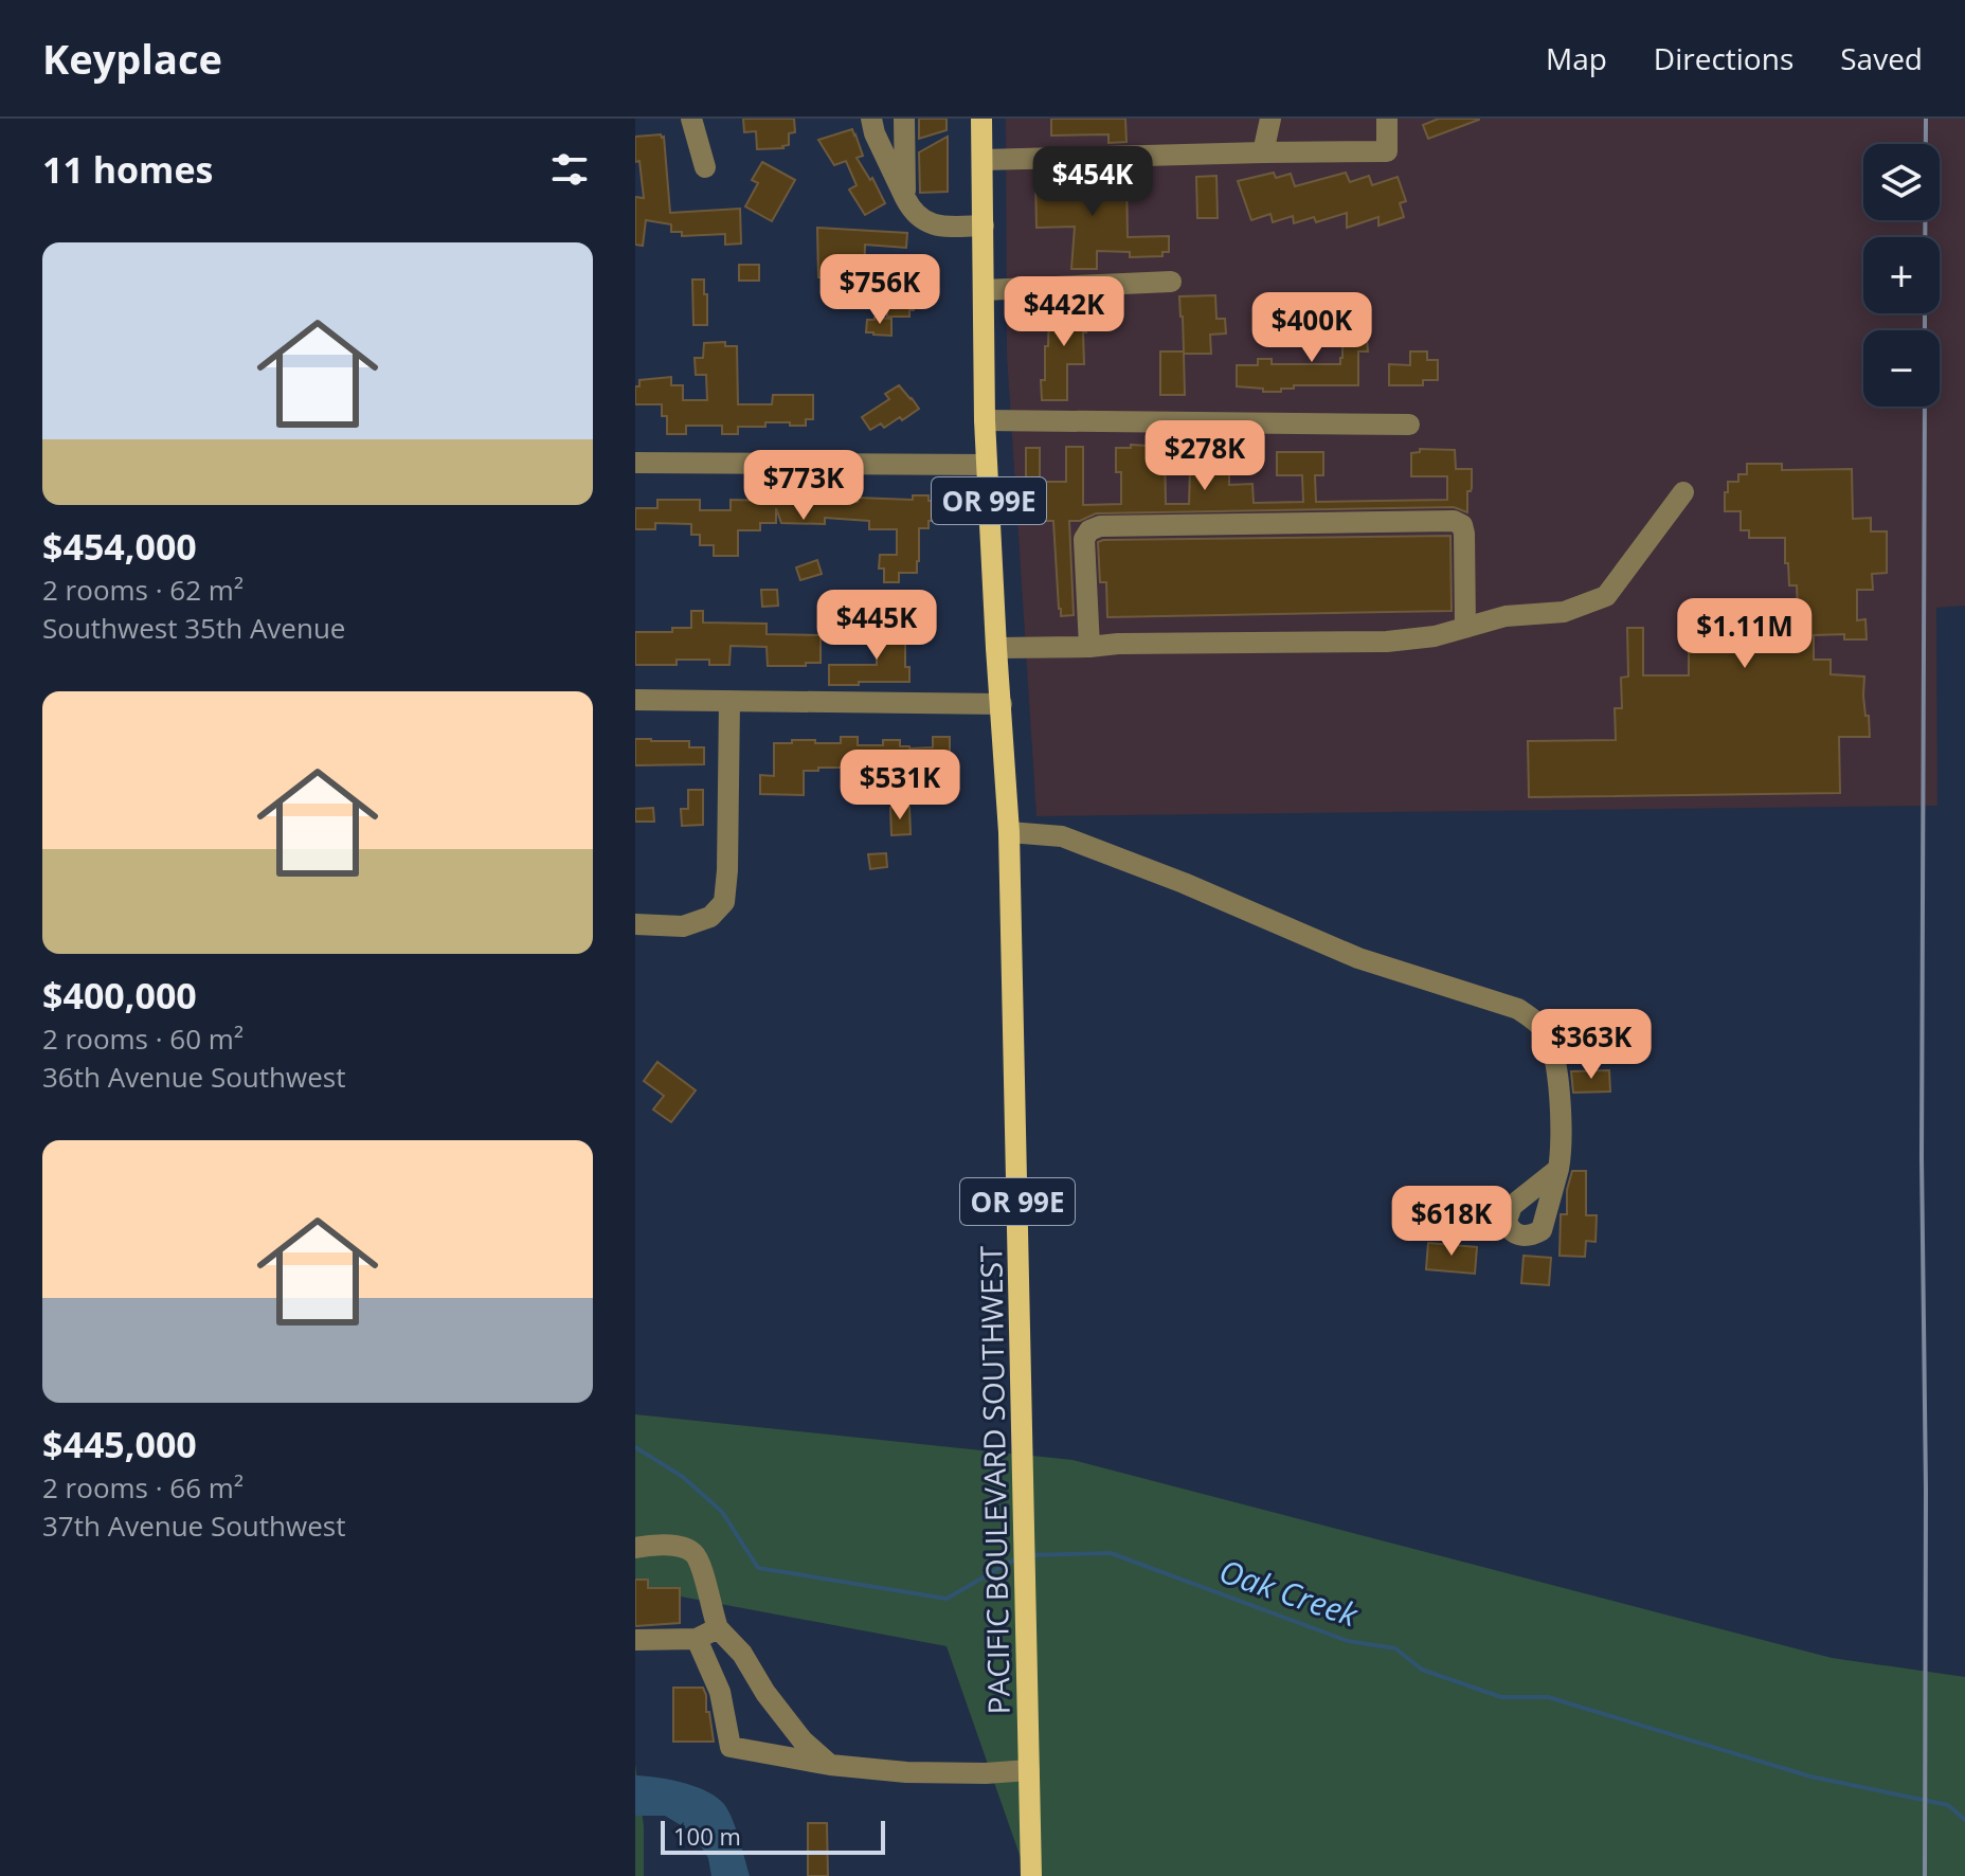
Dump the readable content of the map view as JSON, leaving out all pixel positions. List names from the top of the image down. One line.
{"streets":{"main road":["OR 99E","PACIFIC BOULEVARD SOUTHWEST"]},"water":["Oak Creek"],"scale_bar":"100 m","page":{"header":"Keyplace","nav":["Map","Directions","Saved"],"heading":"11 homes","map_buttons":["+","−"],"price":["$454K","$756K","$442K","$400K","$278K","$773K","$445K","$1.11M","$531K","$363K","$618K"],"list":[{"name":"$454,000","note":"2 rooms · 62 m² · Southwest 35th Avenue"},{"name":"$400,000","note":"2 rooms · 60 m² · 36th Avenue Southwest"},{"name":"$445,000","note":"2 rooms · 66 m² · 37th Avenue Southwest"}],"scale":"100 m"}}
